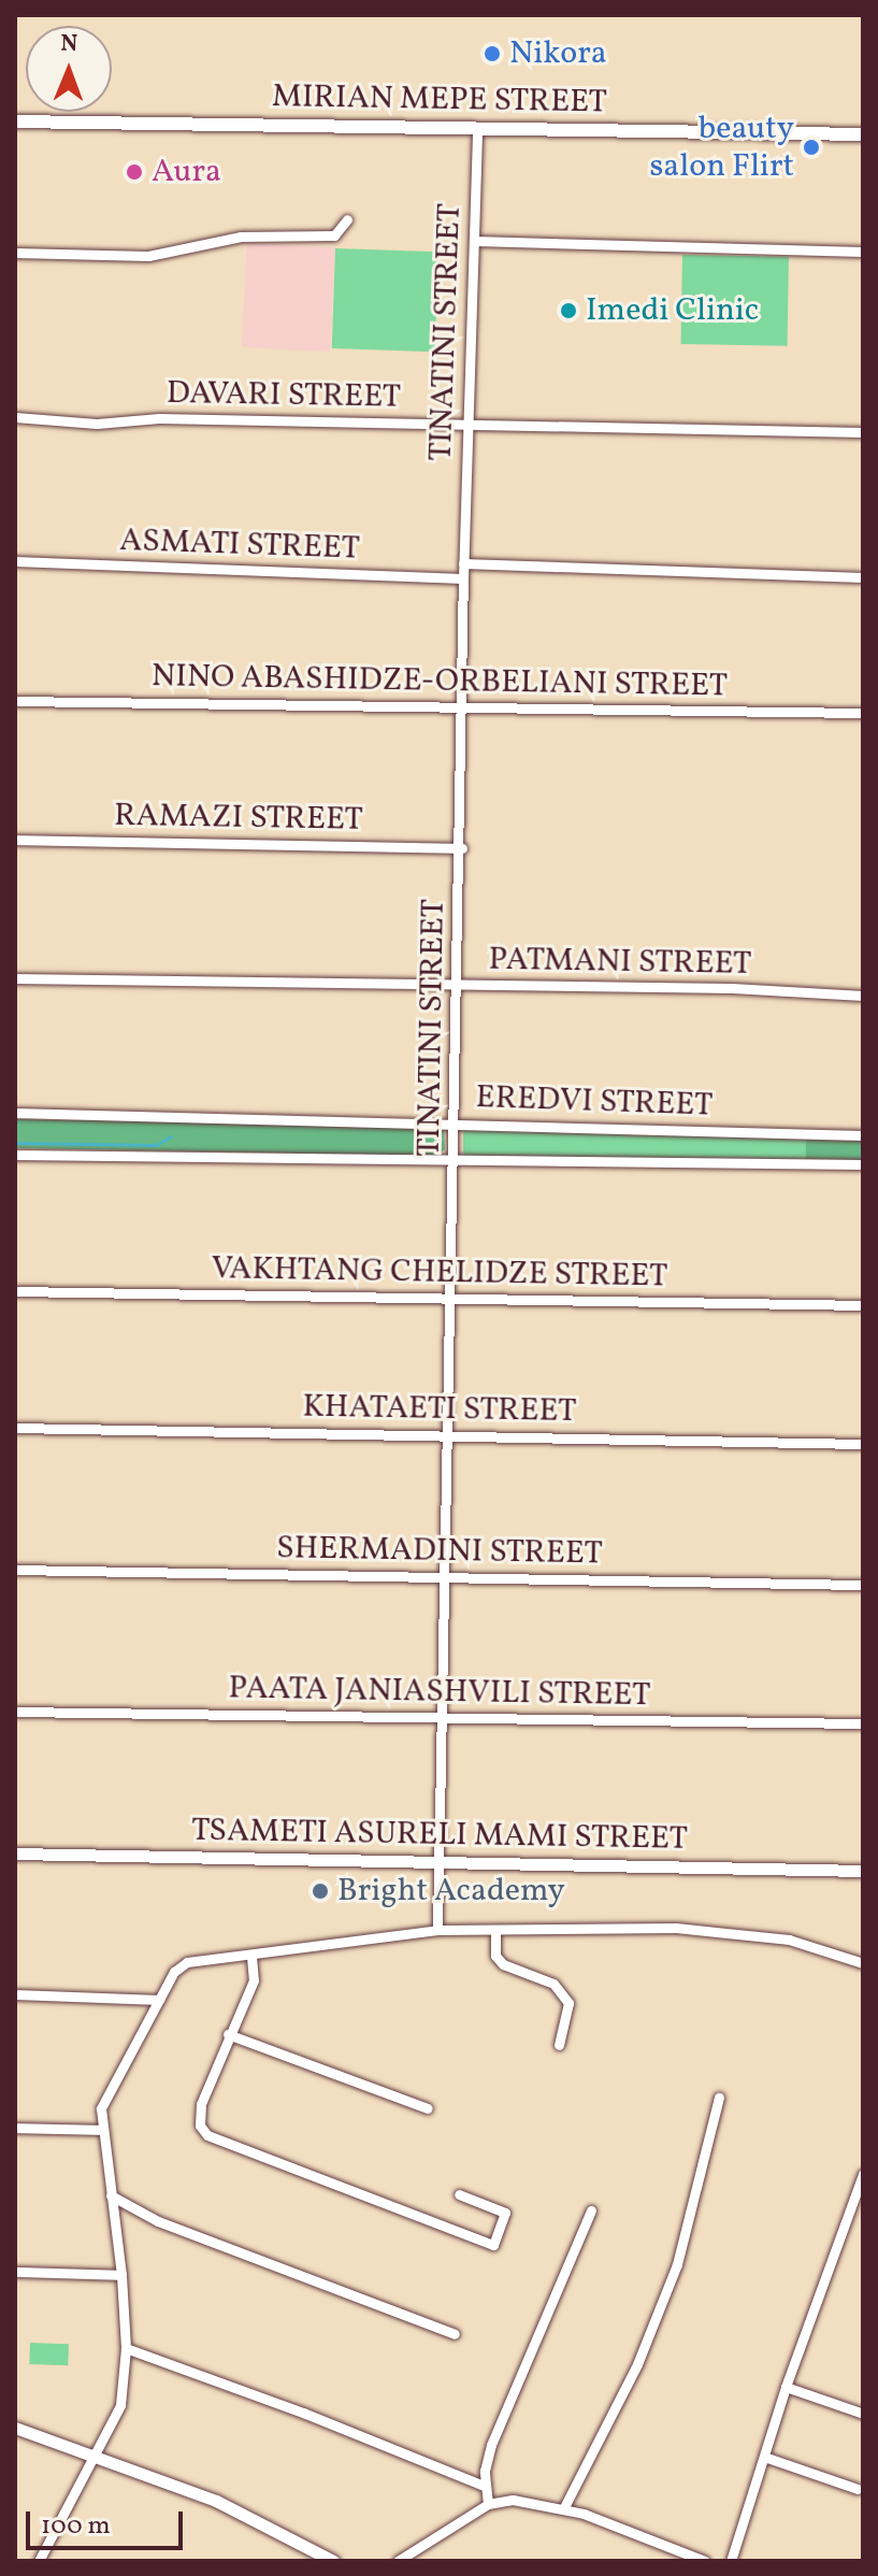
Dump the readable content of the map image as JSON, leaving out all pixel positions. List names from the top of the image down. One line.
{"streets":{"main road":["MIRIAN MEPE STREET"],"street":["TINATINI STREET","DAVARI STREET","ASMATI STREET","NINO ABASHIDZE-ORBELIANI STREET","RAMAZI STREET","PATMANI STREET","EREDVI STREET","VAKHTANG CHELIDZE STREET","KHATAETI STREET","SHERMADINI STREET","PAATA JANIASHVILI STREET","TSAMETI ASURELI MAMI STREET"]},"crossings":[["MIRIAN MEPE STREET","TINATINI STREET"],["TINATINI STREET","DAVARI STREET"],["TINATINI STREET","ASMATI STREET"],["TINATINI STREET","NINO ABASHIDZE-ORBELIANI STREET"],["TINATINI STREET","RAMAZI STREET"],["TINATINI STREET","PATMANI STREET"],["TINATINI STREET","EREDVI STREET"],["TINATINI STREET","VAKHTANG CHELIDZE STREET"],["TINATINI STREET","KHATAETI STREET"],["TINATINI STREET","SHERMADINI STREET"],["TINATINI STREET","PAATA JANIASHVILI STREET"],["TINATINI STREET","TSAMETI ASURELI MAMI STREET"]],"places":["Nikora","beauty salon Flirt","Aura","Imedi Clinic","Bright Academy"],"scale_bar":"100 m","north":"top"}
